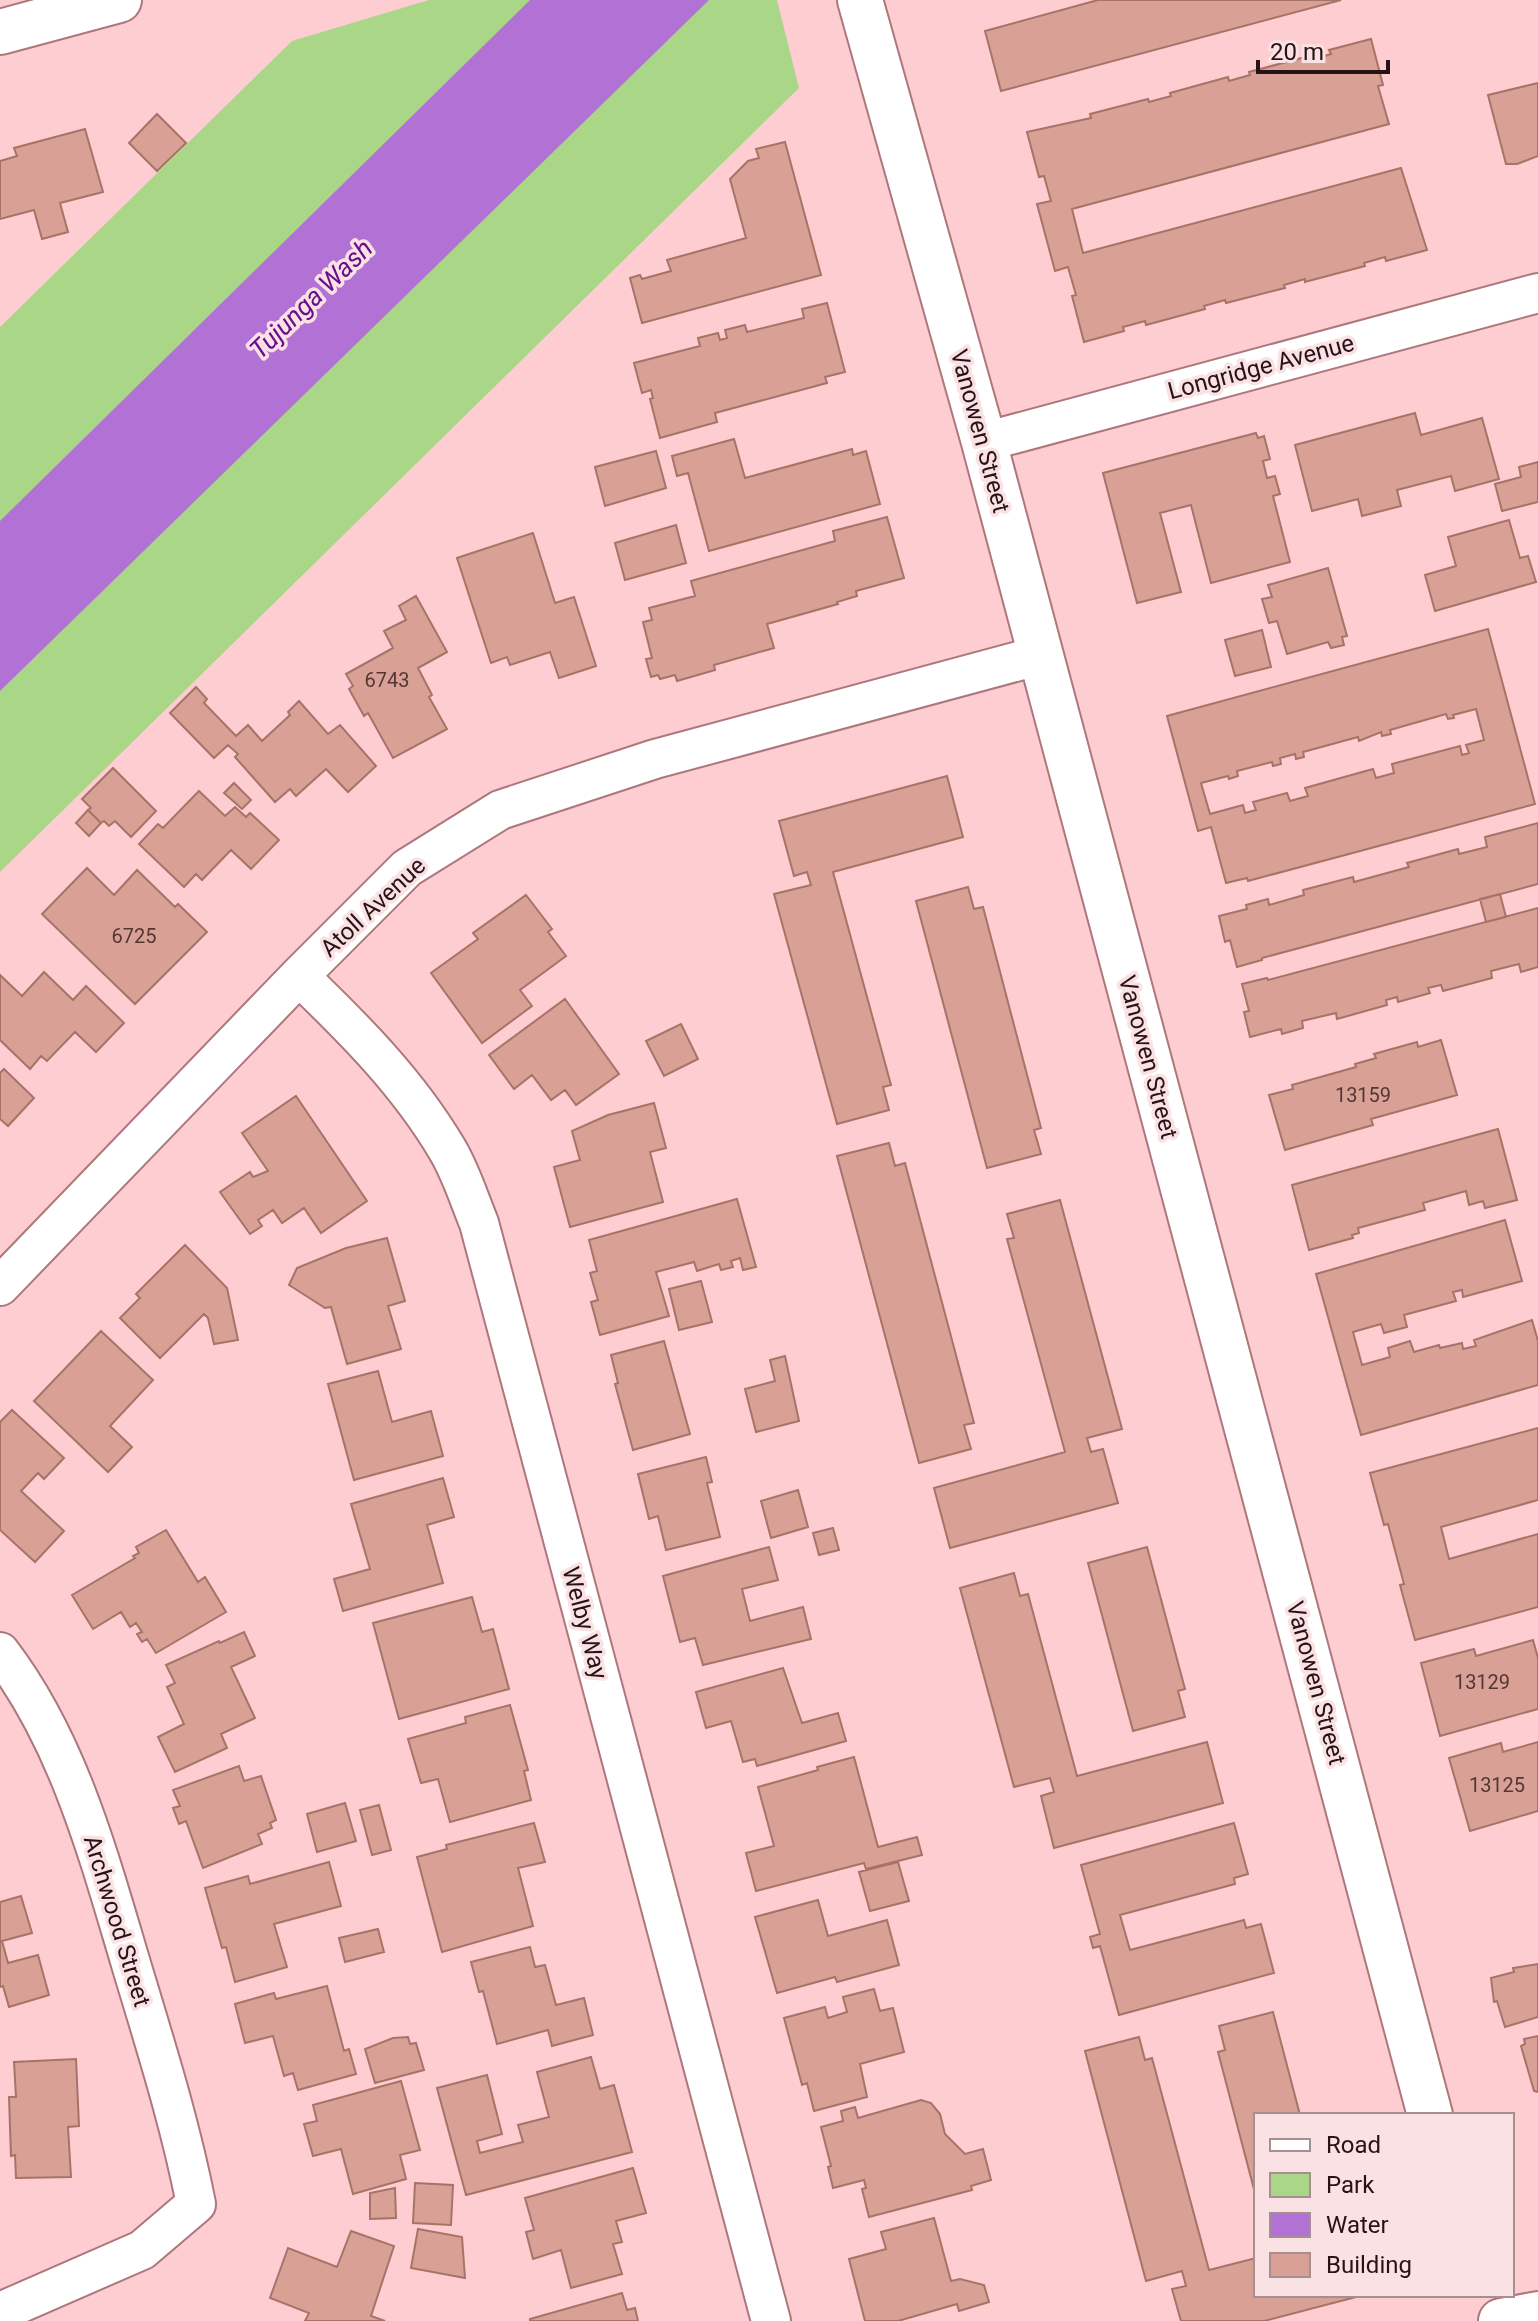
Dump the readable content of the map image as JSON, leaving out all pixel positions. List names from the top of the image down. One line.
{"streets":{"main road":["Vanowen Street"],"street":["Longridge Avenue","Atoll Avenue","Welby Way","Archwood Street"]},"crossings":[["Longridge Avenue","Vanowen Street"],["Vanowen Street","Atoll Avenue"],["Atoll Avenue","Welby Way"]],"water":["Tujunga Wash"],"house_numbers":["6743","6725","13159","13129","13125"],"legend":["Road","Park","Water","Building"],"scale_bar":"20 m"}
